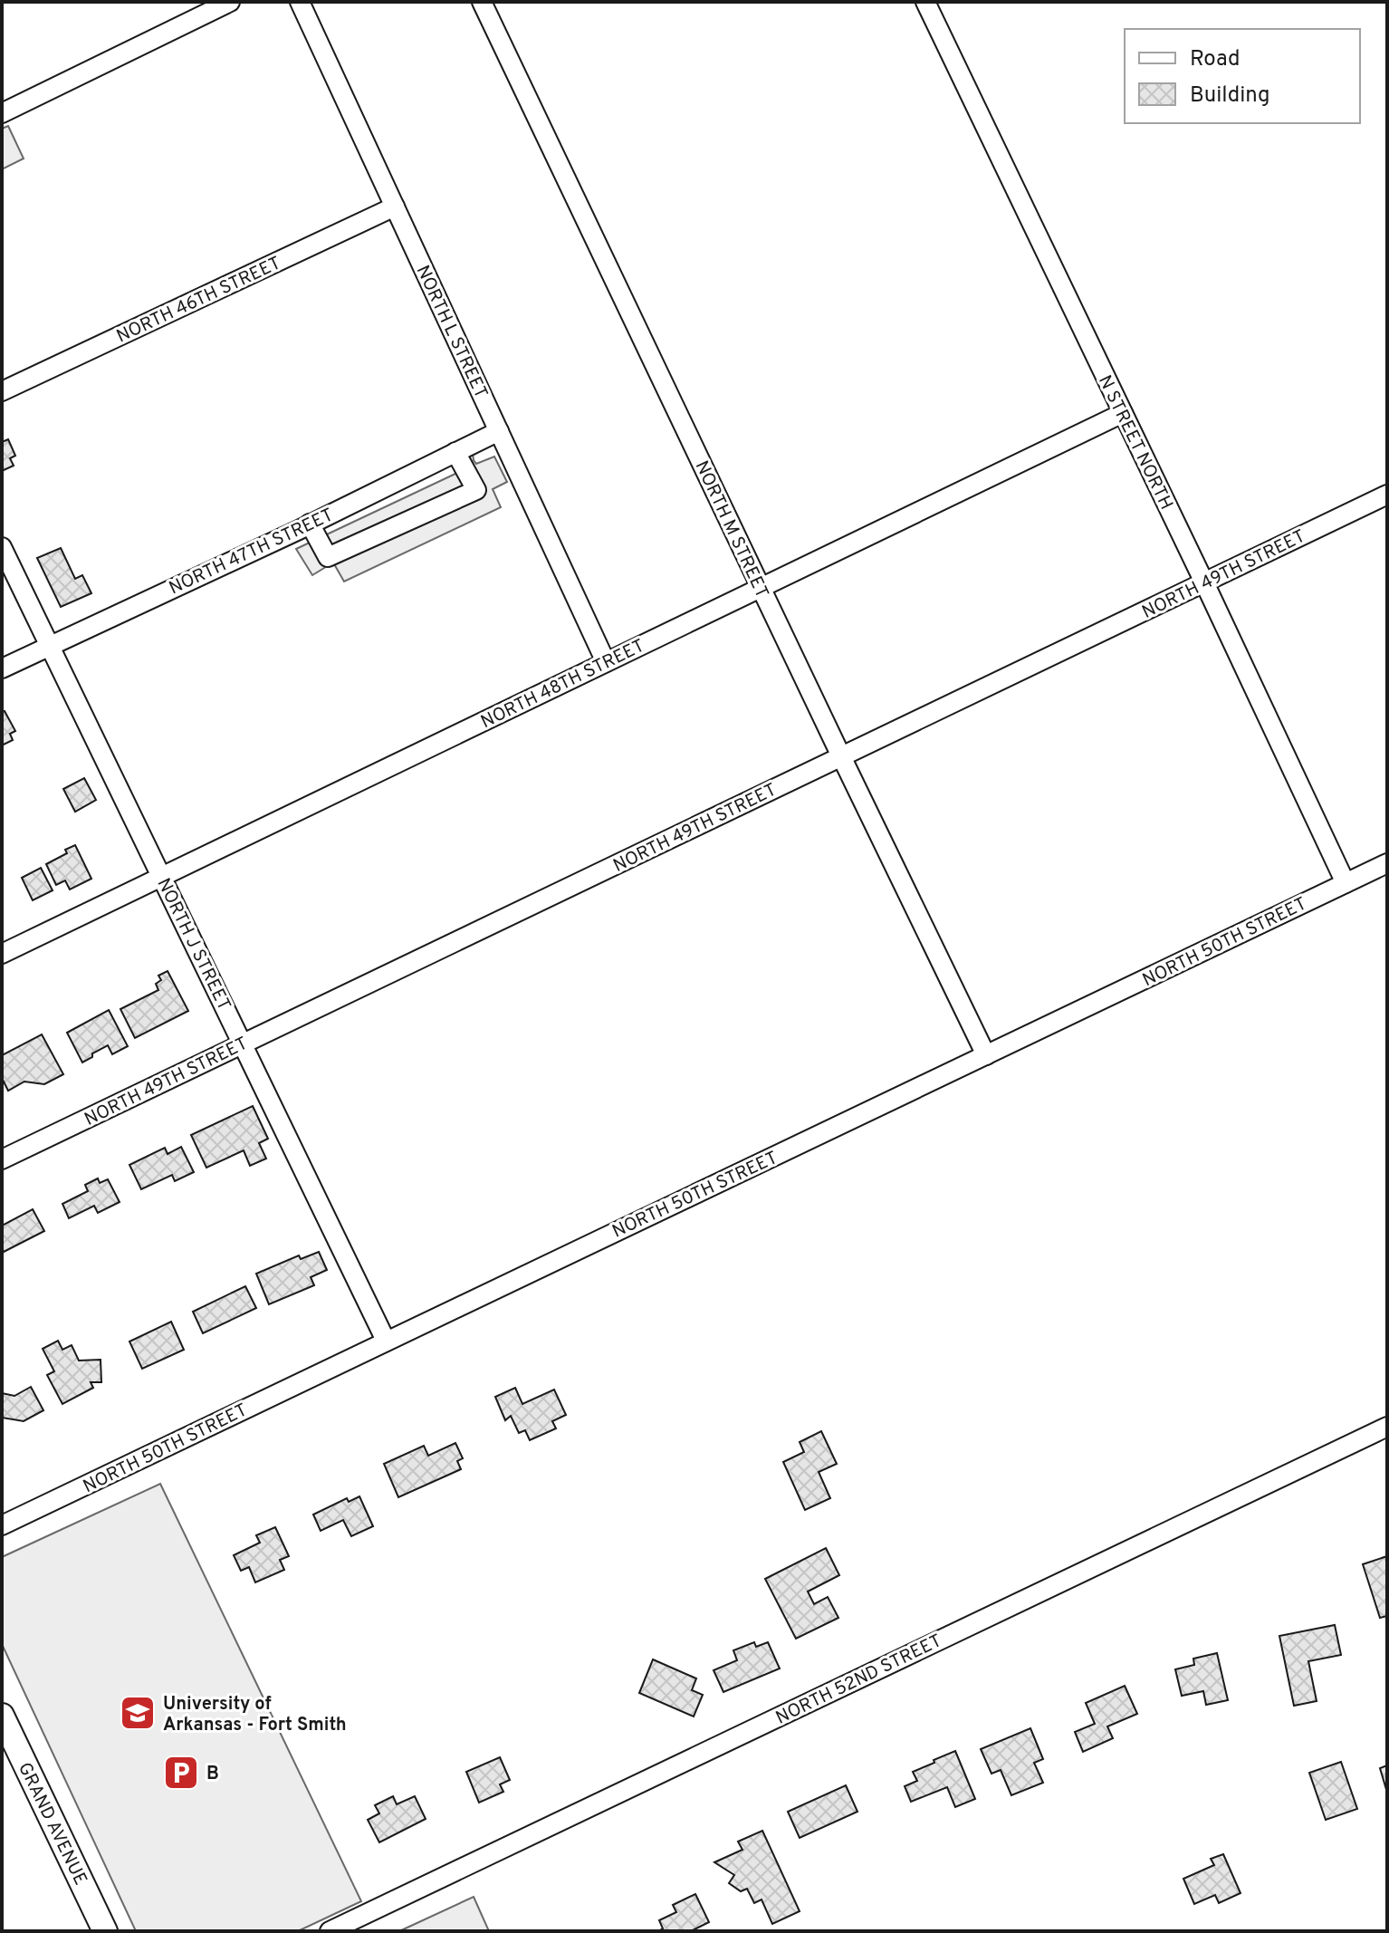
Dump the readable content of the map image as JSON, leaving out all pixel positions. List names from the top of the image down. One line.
{"streets":{"main road":["GRAND AVENUE"],"street":["NORTH 46TH STREET","NORTH L STREET","N STREET NORTH","NORTH M STREET","NORTH 47TH STREET","NORTH 49TH STREET","NORTH 48TH STREET","NORTH 50TH STREET","NORTH J STREET","NORTH 52ND STREET"]},"crossings":[["NORTH 46TH STREET","NORTH L STREET"],["NORTH L STREET","NORTH 47TH STREET"],["NORTH L STREET","NORTH 48TH STREET"],["N STREET NORTH","NORTH 49TH STREET"],["N STREET NORTH","NORTH 48TH STREET"],["N STREET NORTH","NORTH 50TH STREET"],["NORTH M STREET","NORTH 49TH STREET"],["NORTH M STREET","NORTH 48TH STREET"],["NORTH M STREET","NORTH 50TH STREET"],["NORTH 47TH STREET","NORTH J STREET"],["NORTH 49TH STREET","NORTH J STREET"],["NORTH 48TH STREET","NORTH J STREET"],["NORTH 50TH STREET","NORTH J STREET"]],"places":{"school or university":["University of Arkansas - Fort Smith"],"parking":["B"]},"legend":["Road","Building"]}
